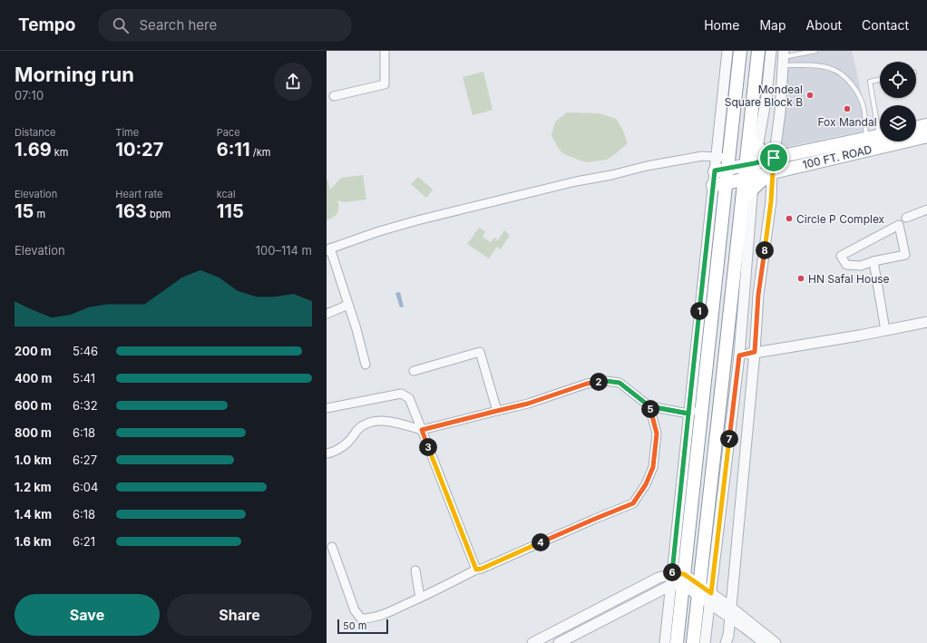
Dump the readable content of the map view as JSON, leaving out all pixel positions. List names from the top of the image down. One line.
{"streets":{"main road":["100 FT. ROAD"]},"places":["Mondeal Square Block B","Fox Mandal","Circle P Complex","HN Safal House"],"scale_bar":"50 m","page":{"header":"Tempo","search":"Search here","nav":["Home","Map","About","Contact"],"heading":["Morning run","07:10"],"stats":[["Distance","1.69 km"],["Time","10:27"],["Pace","6:11 /km"],["Elevation","15 m"],["Heart rate","163 bpm"],["kcal","115"]],"chart":["Elevation","100–114 m"],"pins":["8","1","2","5","7","3","4","6"],"list":[{"name":"200 m","note":"5:46"},{"name":"400 m","note":"5:41"},{"name":"600 m","note":"6:32"},{"name":"800 m","note":"6:18"},{"name":"1.0 km","note":"6:27"},{"name":"1.2 km","note":"6:04"},{"name":"1.4 km","note":"6:18"},{"name":"1.6 km","note":"6:21"}],"buttons":["Save","Share"],"scale":"50 m"}}
